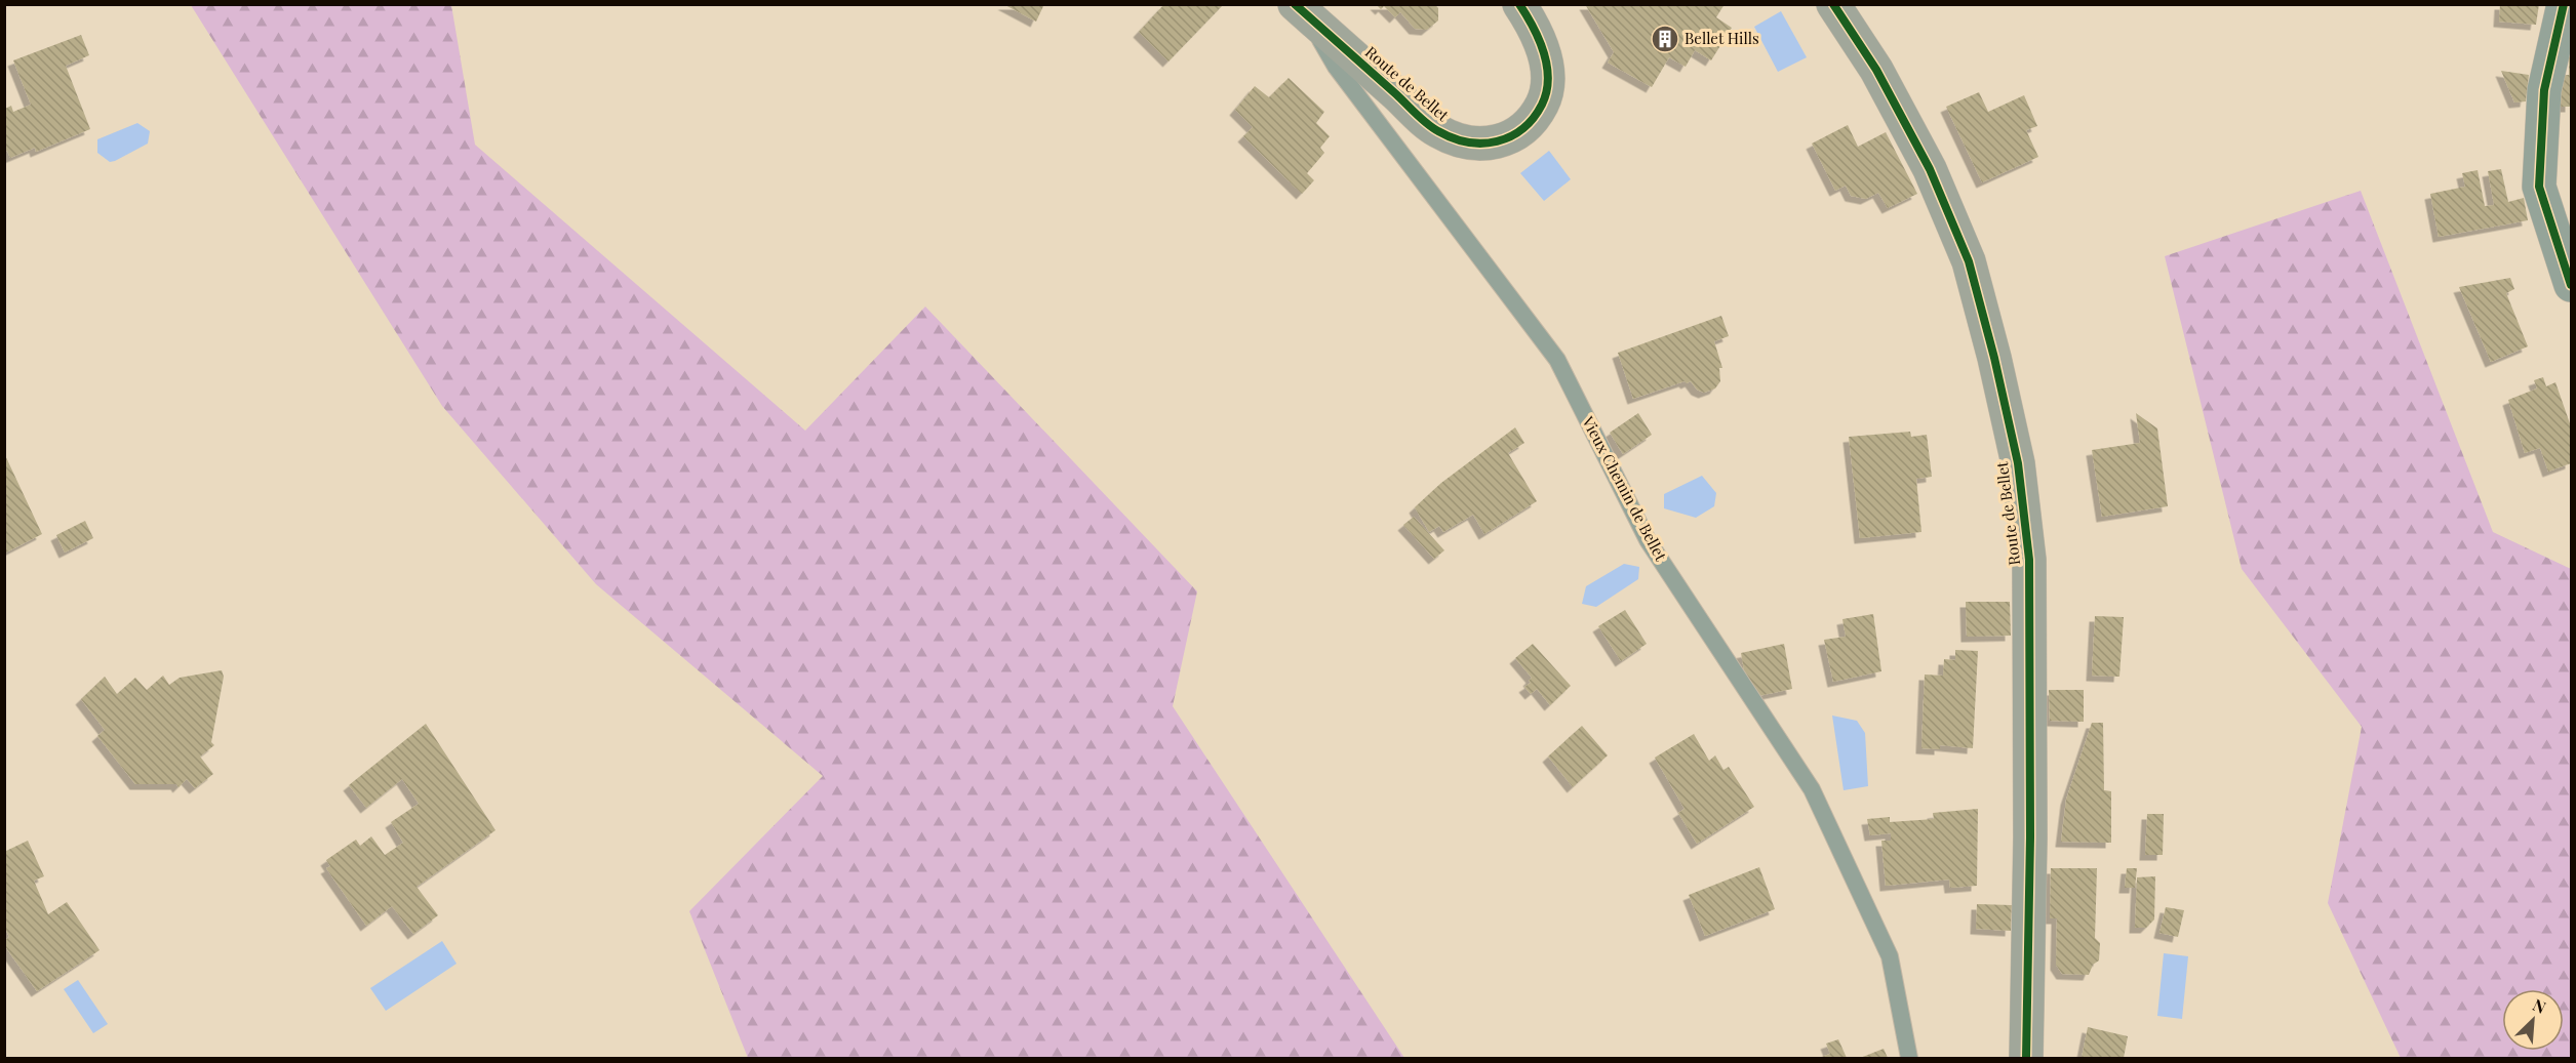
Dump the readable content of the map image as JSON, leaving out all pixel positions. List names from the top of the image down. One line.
{"streets":{"street":["Route de Bellet"],"lane":["Vieux Chemin de Bellet"]},"crossings":[["Route de Bellet","Vieux Chemin de Bellet"]],"places":{"building":["Bellet Hills"]},"north":"top right"}
